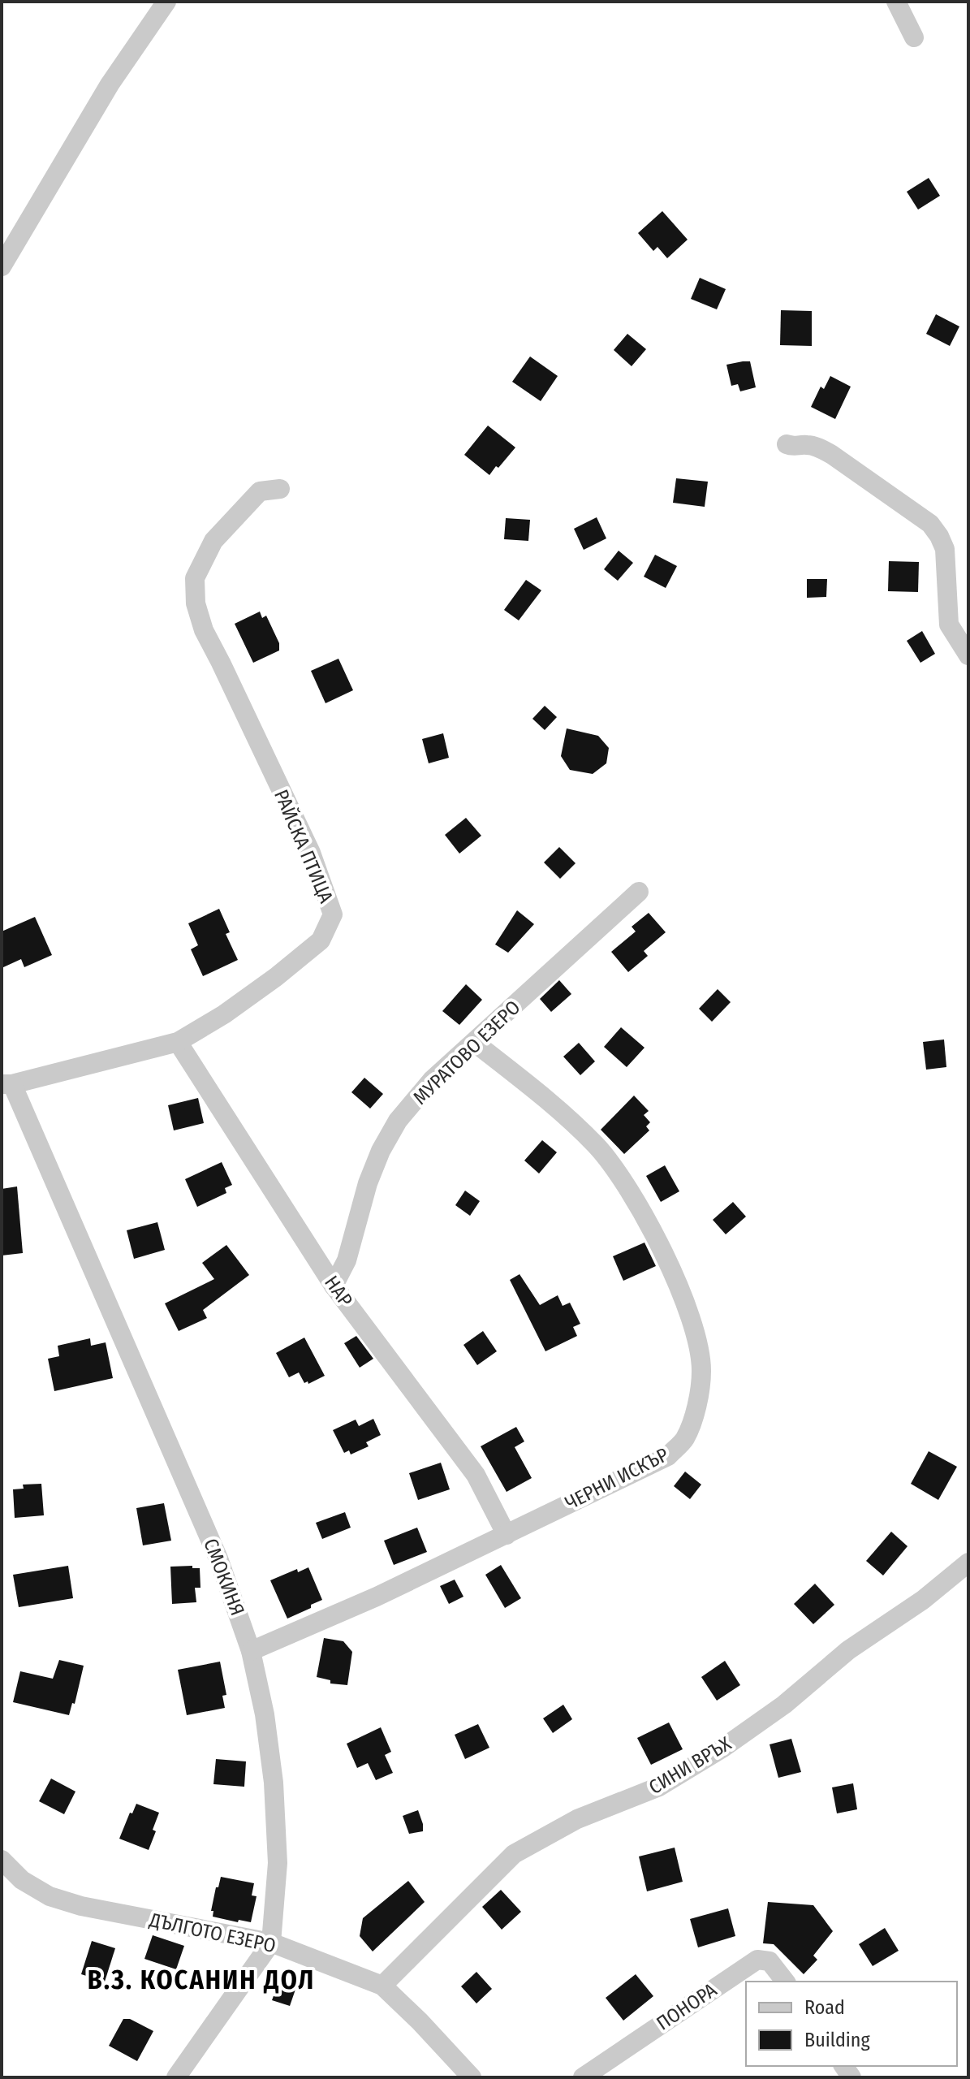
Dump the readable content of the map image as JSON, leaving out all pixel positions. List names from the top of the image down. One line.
{"streets":{"street":["РАЙСКА ПТИЦА","МУРАТОВО ЕЗЕРО","НАР","ЧЕРНИ ИСКЪР","СМОКИНЯ","СИНИ ВРЪХ","ДЪЛГОТО ЕЗЕРО","ПОНОРА"]},"crossings":[["РАЙСКА ПТИЦА","НАР"],["РАЙСКА ПТИЦА","СМОКИНЯ"],["МУРАТОВО ЕЗЕРО","НАР"],["МУРАТОВО ЕЗЕРО","ЧЕРНИ ИСКЪР"],["НАР","ЧЕРНИ ИСКЪР"],["ЧЕРНИ ИСКЪР","СМОКИНЯ"],["СМОКИНЯ","ДЪЛГОТО ЕЗЕРО"],["СИНИ ВРЪХ","ДЪЛГОТО ЕЗЕРО"]],"districts":["В.З. КОСАНИН ДОЛ"],"legend":["Road","Building"]}
